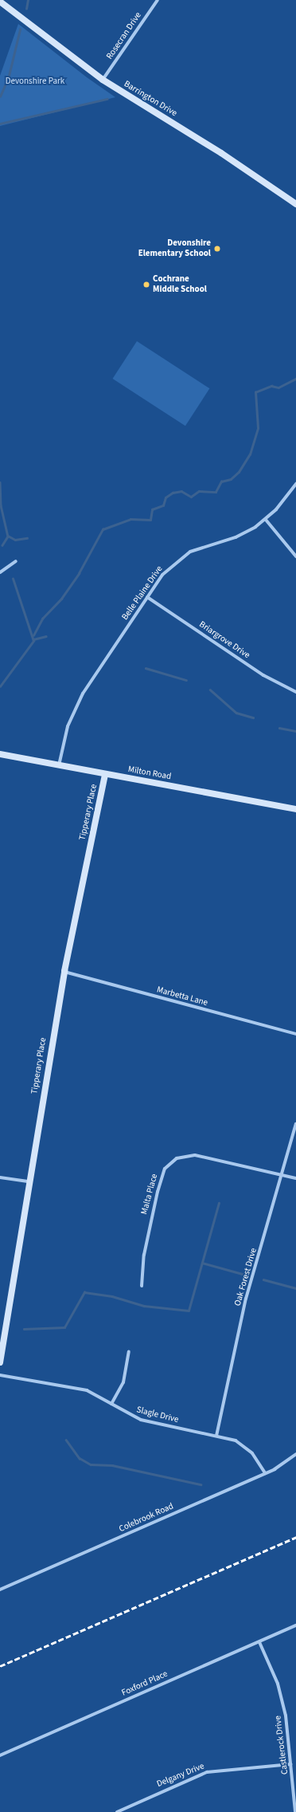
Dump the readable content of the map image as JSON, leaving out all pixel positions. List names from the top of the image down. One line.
{"streets":{"street":["Rosecran Drive","Barrington Drive","Belle Plaine Drive","Briargrove Drive","Milton Road","Tipperary Place","Marbetta Lane","Malta Place","Oak Forest Drive","Slagle Drive","Colebrook Road","Foxford Place","Castlerock Drive","Delgany Drive"]},"crossings":[["Rosecran Drive","Barrington Drive"],["Belle Plaine Drive","Briargrove Drive"],["Belle Plaine Drive","Milton Road"],["Milton Road","Tipperary Place"],["Tipperary Place","Marbetta Lane"],["Malta Place","Oak Forest Drive"],["Oak Forest Drive","Slagle Drive"],["Slagle Drive","Colebrook Road"],["Foxford Place","Castlerock Drive"],["Castlerock Drive","Delgany Drive"]],"parks":["Devonshire Park"],"places":["Devonshire Elementary School","Cochrane Middle School"]}
